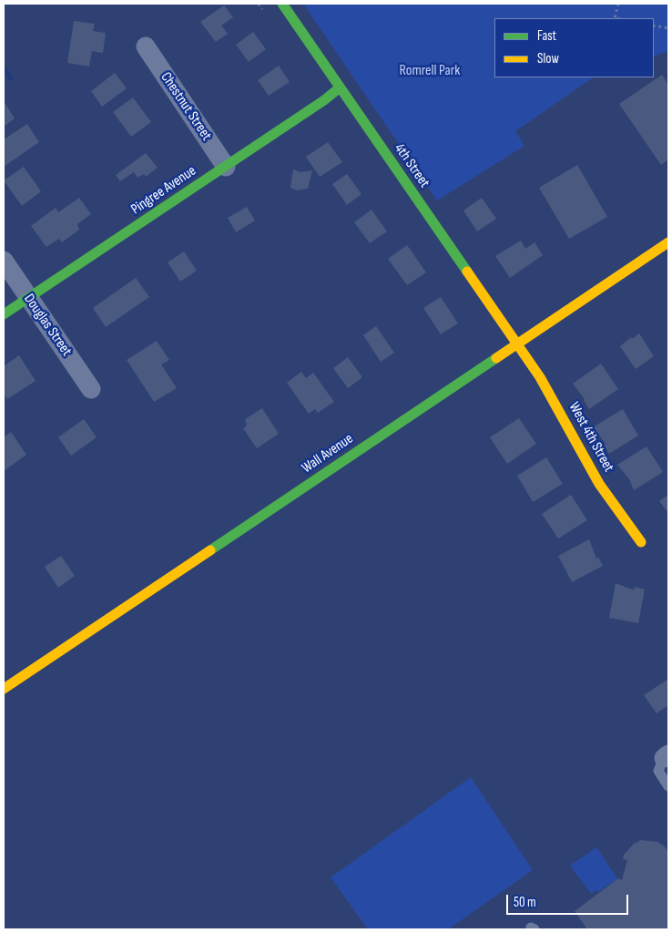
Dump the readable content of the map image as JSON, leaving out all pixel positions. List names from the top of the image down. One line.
{"streets":{"street":["Chestnut Street","4th Street","Pingree Avenue","Douglas Street","West 4th Street","Wall Avenue"]},"crossings":[["Chestnut Street","Pingree Avenue"],["4th Street","Pingree Avenue"],["4th Street","West 4th Street"],["4th Street","Wall Avenue"],["Pingree Avenue","Douglas Street"],["West 4th Street","Wall Avenue"]],"parks":["Romrell Park"],"legend":["Fast","Slow"],"scale_bar":"50 m"}
